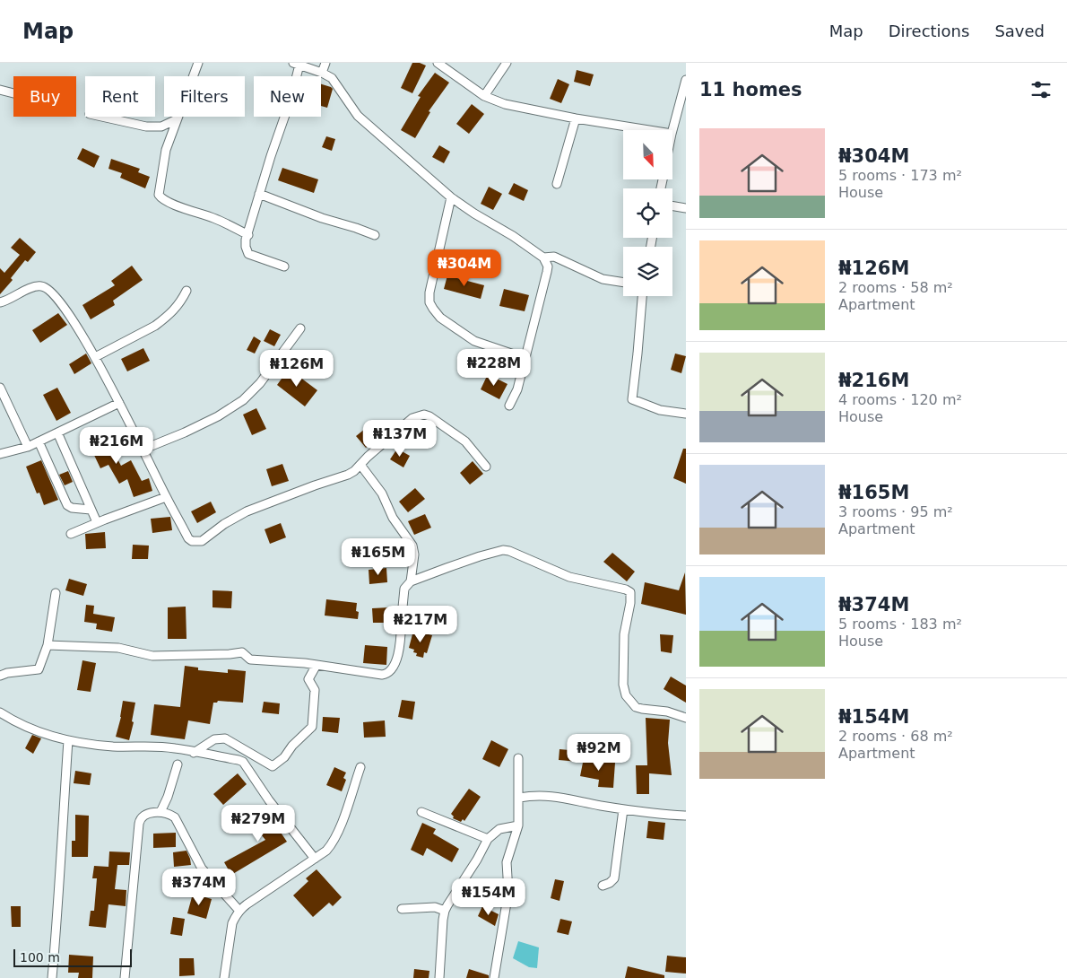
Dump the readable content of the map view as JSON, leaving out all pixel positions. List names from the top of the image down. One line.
{"scale_bar":"100 m","north":"bottom right","page":{"header":"Map","nav":["Map","Directions","Saved"],"heading":"11 homes","chip":["Buy","Rent","Filters","New"],"list":[{"name":"₦304M","note":"5 rooms · 173 m² · House"},{"name":"₦126M","note":"2 rooms · 58 m² · Apartment"},{"name":"₦216M","note":"4 rooms · 120 m² · House"},{"name":"₦165M","note":"3 rooms · 95 m² · Apartment"},{"name":"₦374M","note":"5 rooms · 183 m² · House"},{"name":"₦154M","note":"2 rooms · 68 m² · Apartment"}],"price":["₦304M","₦228M","₦126M","₦137M","₦216M","₦165M","₦217M","₦92M","₦279M","₦374M","₦154M"],"scale":"100 m"}}
